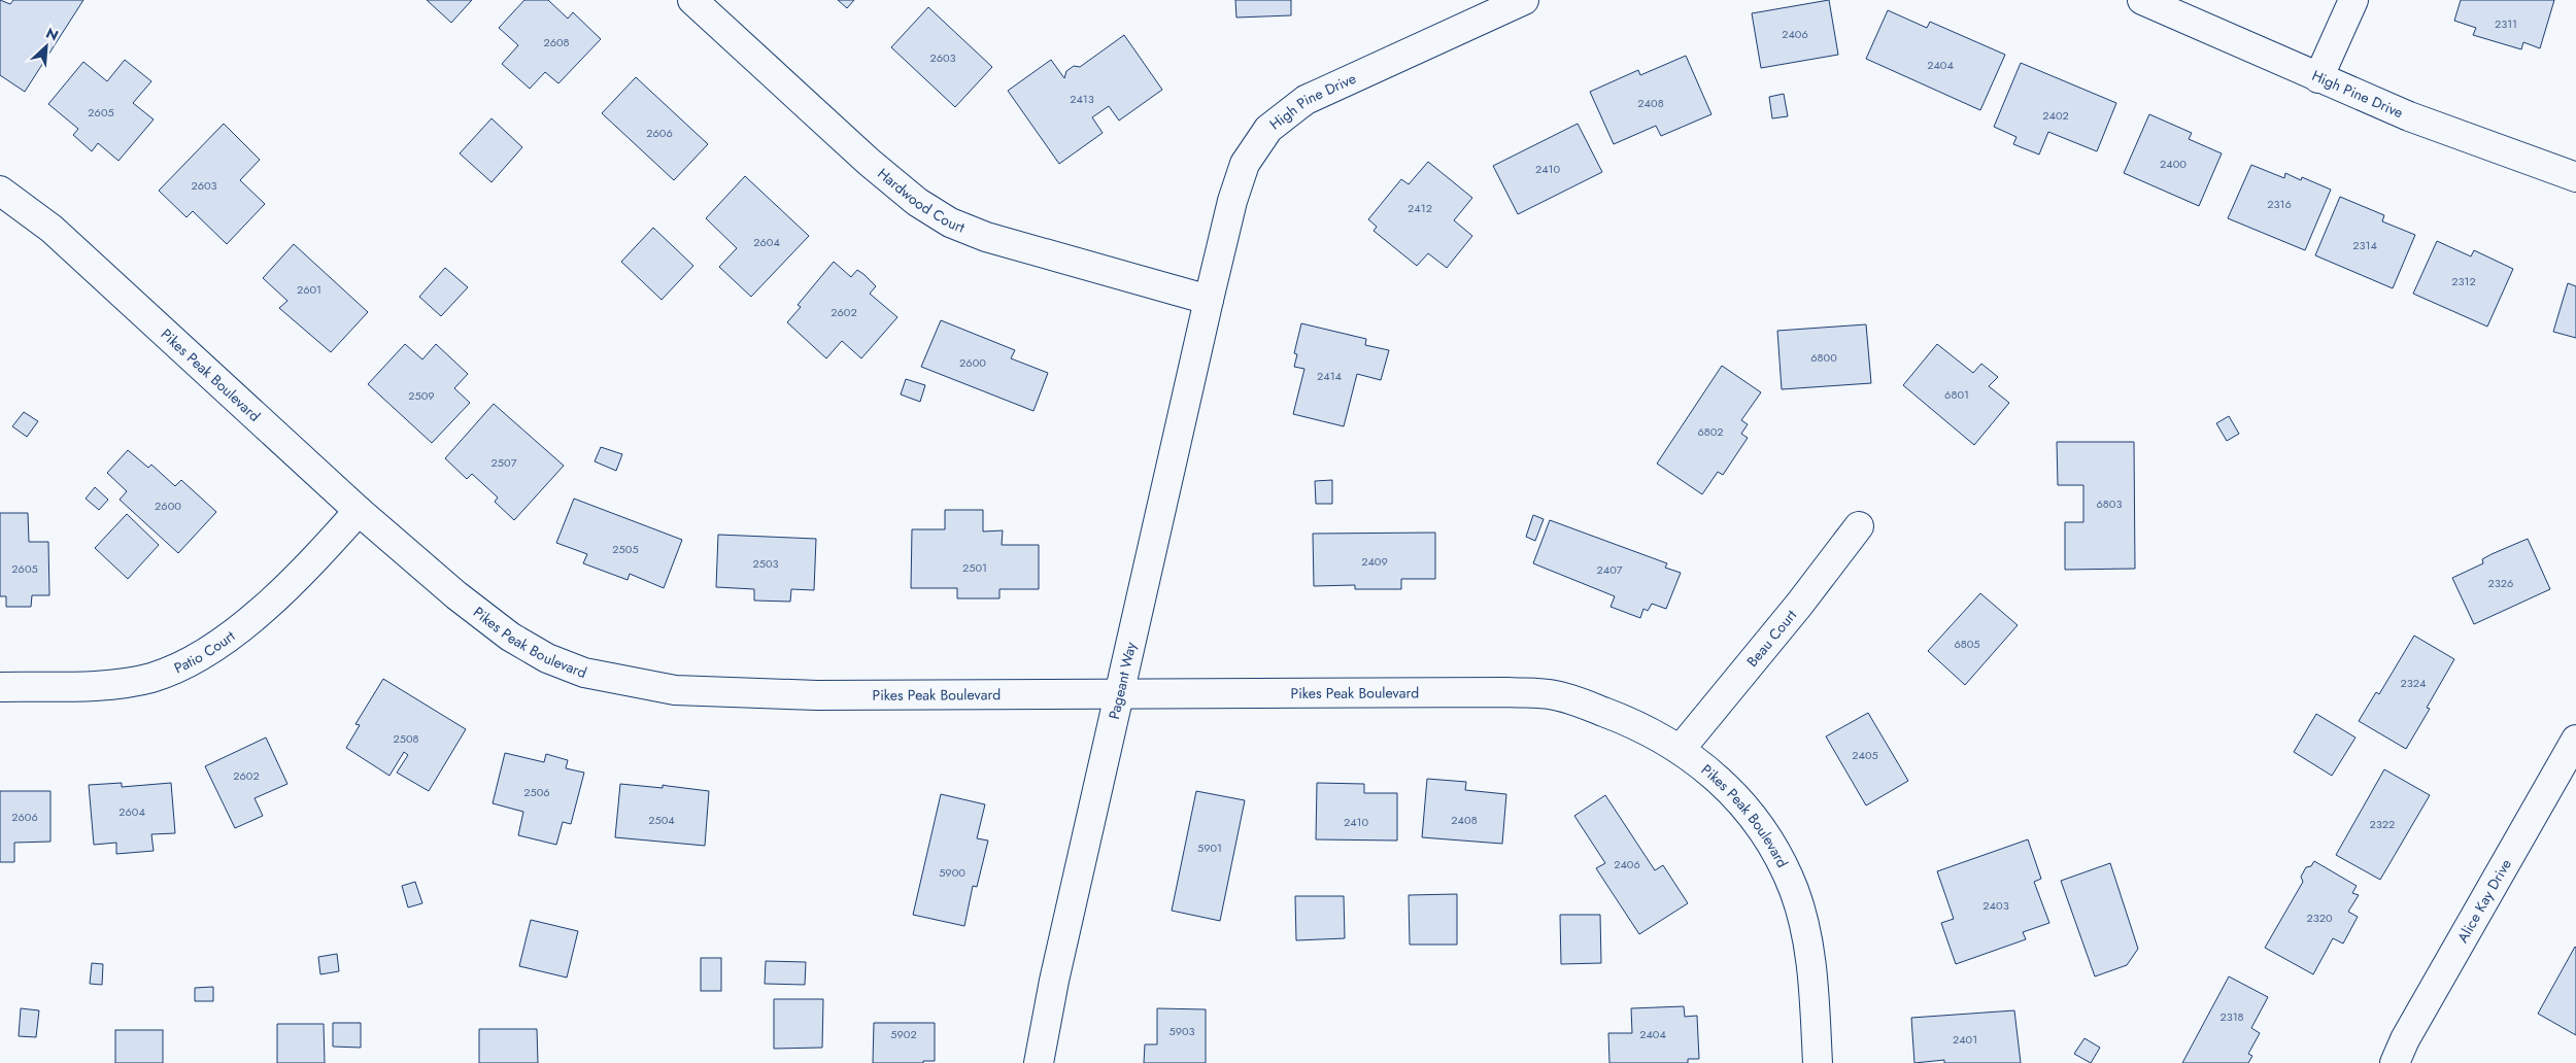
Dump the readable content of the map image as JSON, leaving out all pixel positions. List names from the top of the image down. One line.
{"streets":{"street":["High Pine Drive","Hardwood Court","Pikes Peak Boulevard","Beau Court","Patio Court","Pageant Way","Alice Kay Drive"]},"crossings":[["High Pine Drive","Hardwood Court"],["High Pine Drive","Pageant Way"],["Hardwood Court","Pageant Way"],["Pikes Peak Boulevard","Beau Court"],["Pikes Peak Boulevard","Patio Court"],["Pikes Peak Boulevard","Pageant Way"]],"house_numbers":["2311","2406","2608","2603","2404","2413","2408","2605","2402","2606","2400","2410","2603","2316","2412","2604","2314","2312","2601","2602","6800","2600","2414","6801","2509","6802","2507","6803","2600","2505","2409","2503","2501","2605","2407","2326","6805","2324","2508","2405","2602","2506","2604","2606","2504","2408","2410","2322","5901","2406","5900","2403","2320","2318","5903","5902","2404","2401"],"north":"top right"}
